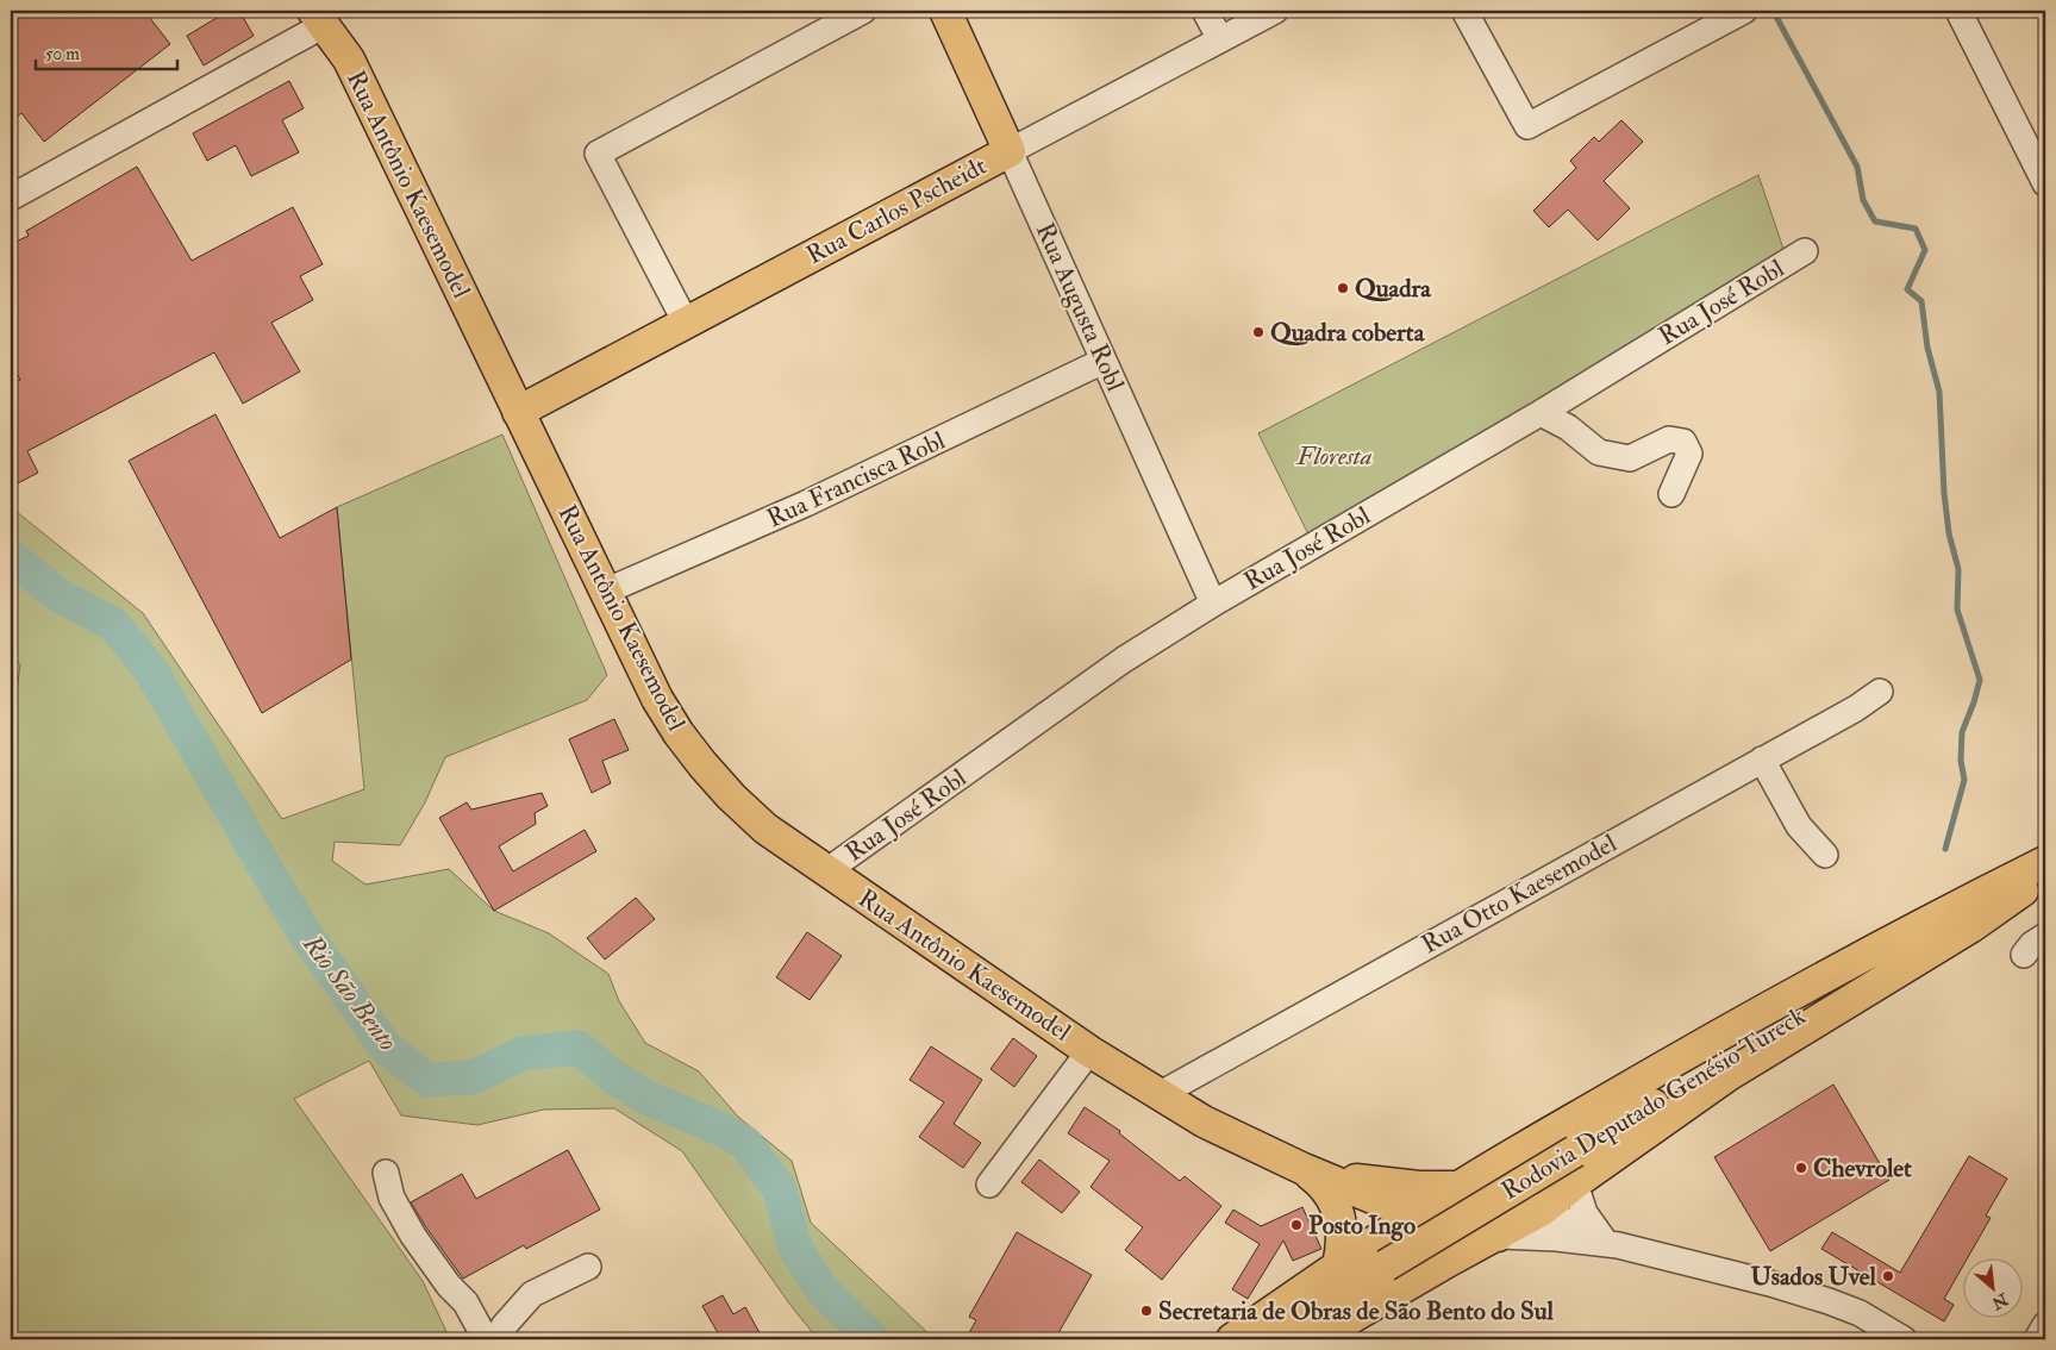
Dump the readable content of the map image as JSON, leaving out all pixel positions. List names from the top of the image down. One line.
{"streets":{"main road":["Rua Antônio Kaesemodel","Rua Carlos Pscheidt","Rua Augusta Robl","Rodovia Deputado Genésio Tureck"],"street":["Rua José Robl","Rua Francisca Robl","Rua Otto Kaesemodel"]},"crossings":[["Rua Antônio Kaesemodel","Rua Carlos Pscheidt"],["Rua Antônio Kaesemodel","Rua José Robl"],["Rua Antônio Kaesemodel","Rua Francisca Robl"],["Rua Antônio Kaesemodel","Rua Otto Kaesemodel"],["Rua Carlos Pscheidt","Rua Augusta Robl"],["Rua José Robl","Rua Augusta Robl"],["Rua Augusta Robl","Rua Francisca Robl"]],"water":["Rio São Bento"],"parks":["Floresta"],"places":["Quadra","Quadra coberta","Chevrolet","Posto Ingo","Usados Uvel","Secretaria de Obras de São Bento do Sul"],"scale_bar":"50 m","north":"bottom right"}
